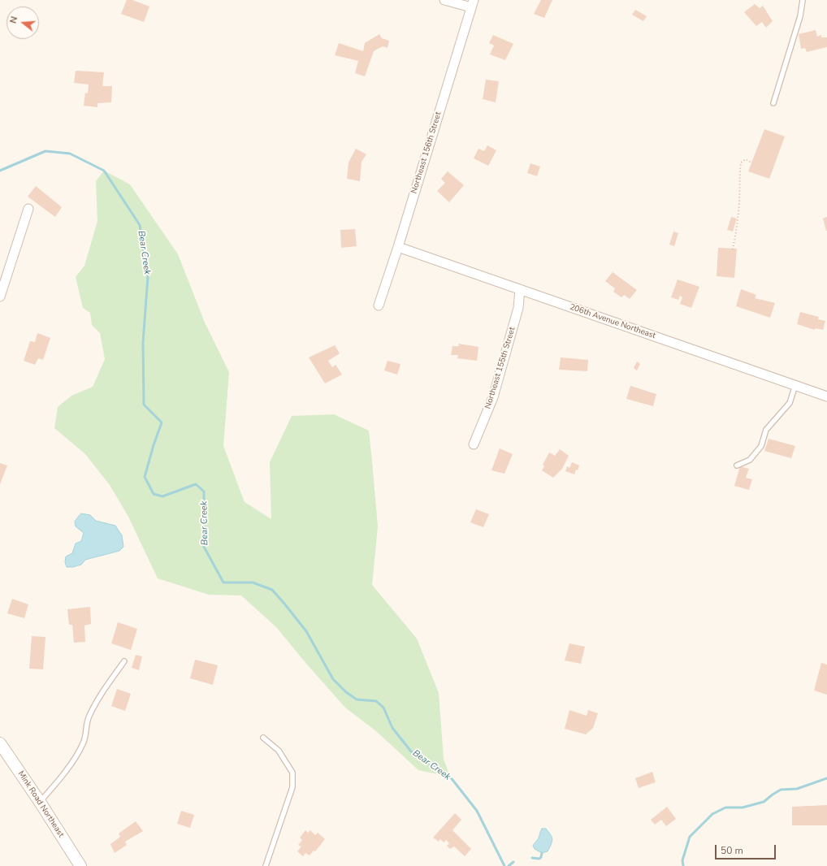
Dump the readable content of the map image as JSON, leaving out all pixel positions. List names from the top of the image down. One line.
{"streets":{"street":["Northeast 156th Street","206th Avenue Northeast","Northeast 155th Street","Mink Road Northeast"]},"crossings":[["Northeast 156th Street","206th Avenue Northeast"],["206th Avenue Northeast","Northeast 155th Street"]],"water":["Bear Creek"],"scale_bar":"50 m","north":"left"}
